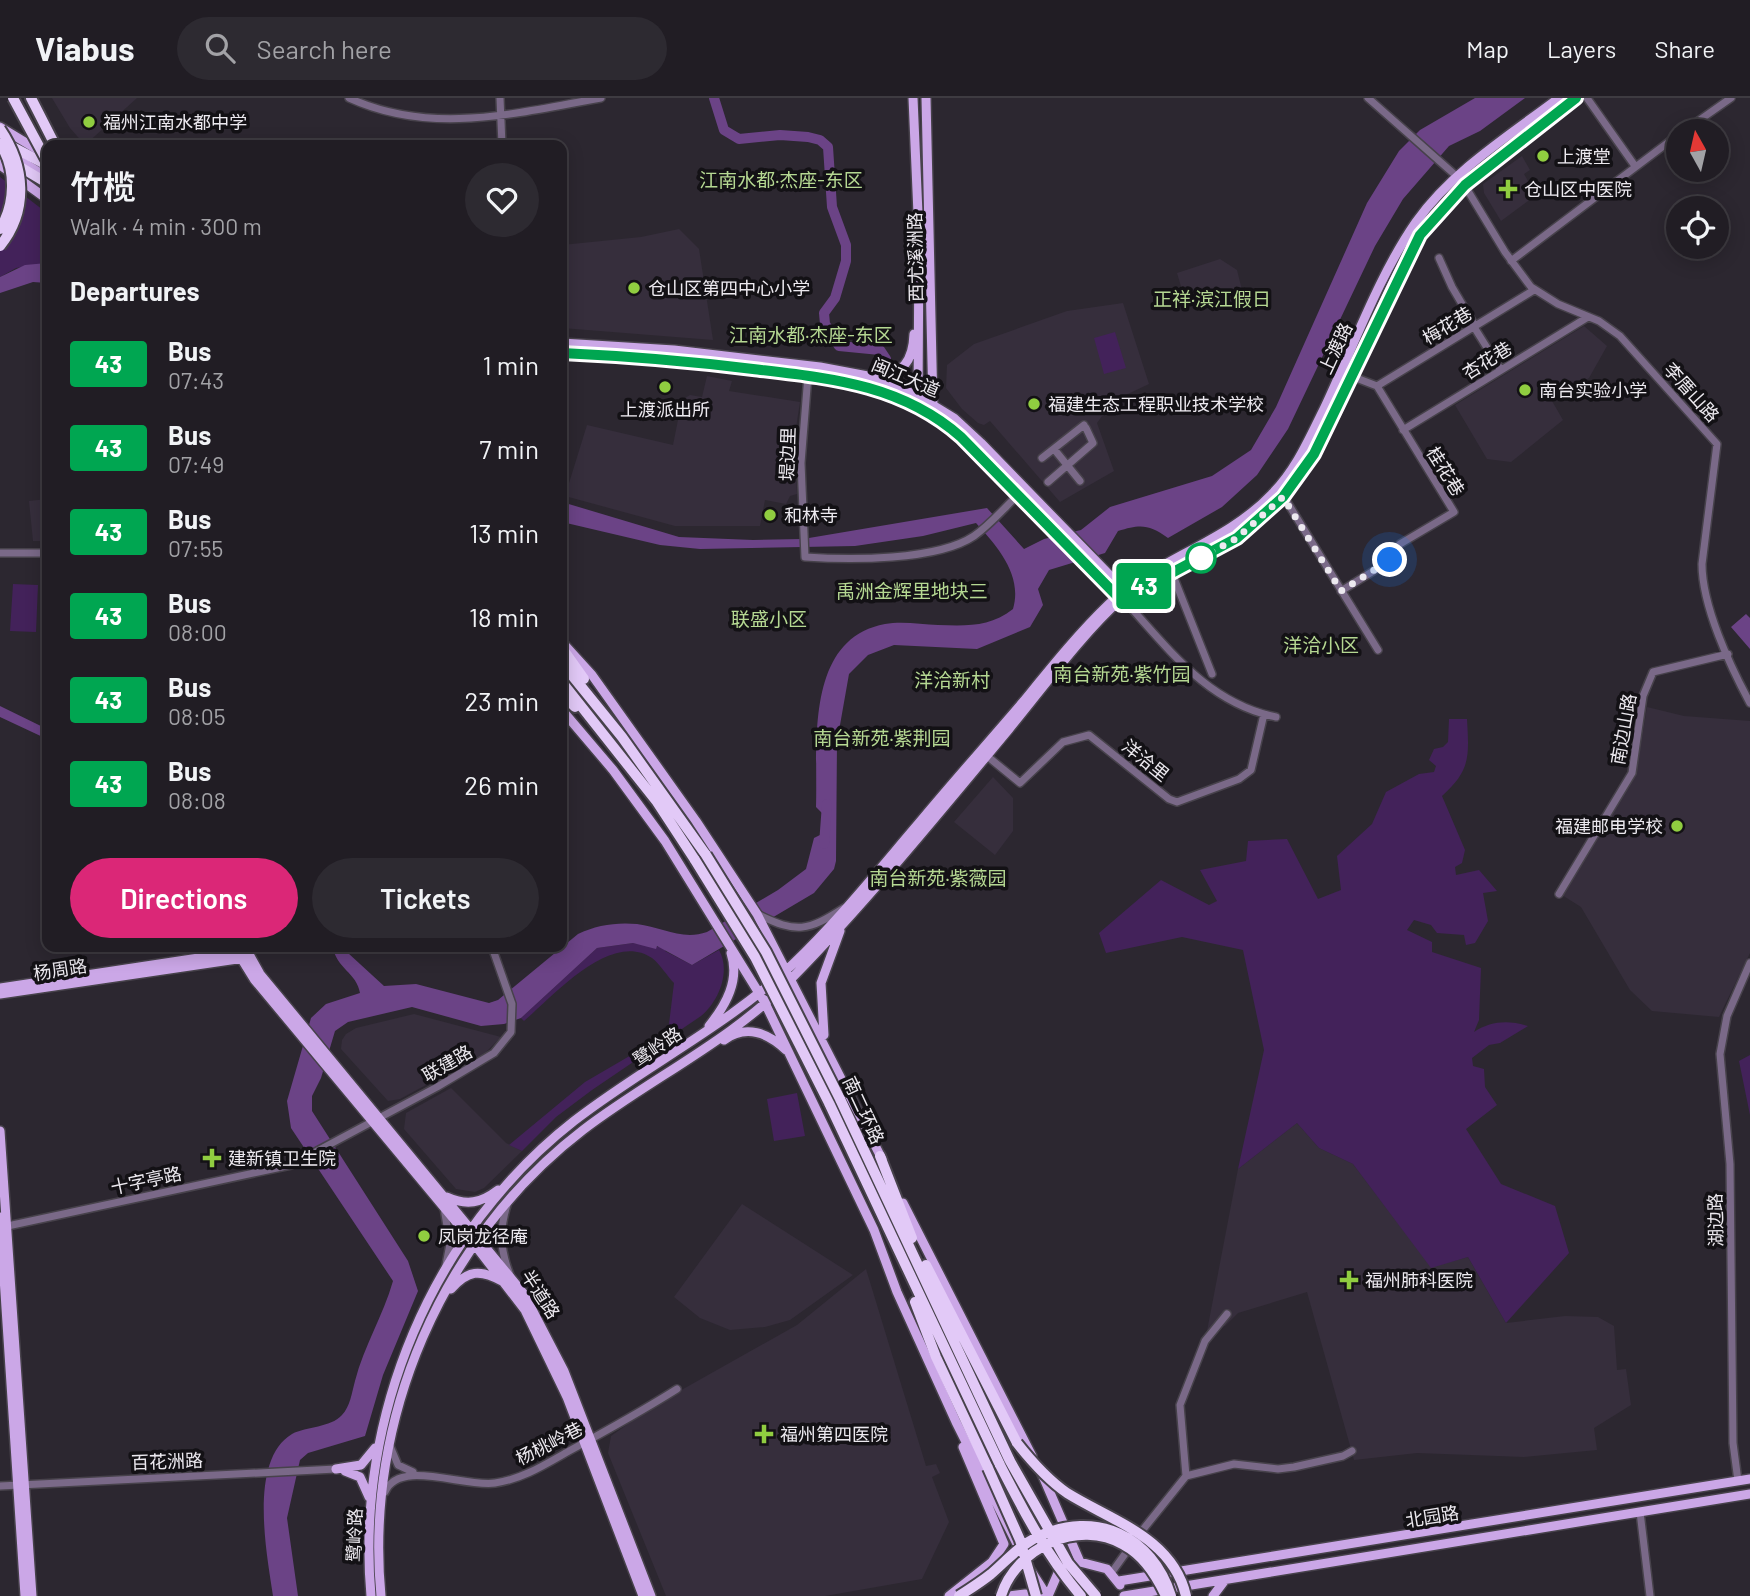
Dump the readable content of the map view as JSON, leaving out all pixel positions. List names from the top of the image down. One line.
{"streets":{"highway":["南二环路"],"main road":["西尤溪洲路","上渡路","闽江大道","杨周路","鹭岭路","半道路","北园路"],"street":["梅花巷","杏花巷","李厝山路","堤边里","桂花巷","南边山路","洋洽里","联建路","十字亭路","湖边路","杨桃岭巷","百花洲路"]},"crossings":[["西尤溪洲路","闽江大道"],["梅花巷","李厝山路"],["梅花巷","桂花巷"],["上渡路","闽江大道"],["上渡路","李厝山路"],["上渡路","鹭岭路"],["杏花巷","李厝山路"],["杏花巷","桂花巷"],["闽江大道","堤边里"],["闽江大道","鹭岭路"],["李厝山路","南边山路"],["洋洽里","鹭岭路"],["鹭岭路","半道路"],["联建路","十字亭路"],["联建路","半道路"],["十字亭路","半道路"],["湖边路","北园路"],["半道路","杨桃岭巷"]],"districts":["江南水都·杰座-东区","正祥·滨江假日","江南水都·杰座-东区","禹洲金辉里地块三","联盛小区","洋洽小区","南台新苑·紫竹园","洋洽新村","南台新苑·紫荆园","南台新苑·紫薇园"],"places":{"other":["福州江南水都中学","上渡堂","仓山区第四中心小学","上渡派出所","南台实验小学","福建生态工程职业技术学校","和林寺","福建邮电学校","凤岗龙径庵"],"health":["仓山区中医院","建新镇卫生院","福州肺科医院","福州第四医院"]},"lines":["bus line 43"],"north":"top","page":{"header":"Viabus","search":"Search here","nav":["Map","Layers","Share"],"on_map":"43","heading":[["竹榄","Walk · 4 min · 300 m"],"Departures"],"list":[{"mark":"43","name":"Bus","note":"07:43","value":"1 min"},{"mark":"43","name":"Bus","note":"07:49","value":"7 min"},{"mark":"43","name":"Bus","note":"07:55","value":"13 min"},{"mark":"43","name":"Bus","note":"08:00","value":"18 min"},{"mark":"43","name":"Bus","note":"08:05","value":"23 min"},{"mark":"43","name":"Bus","note":"08:08","value":"26 min"}],"buttons":["Directions","Tickets"]}}
